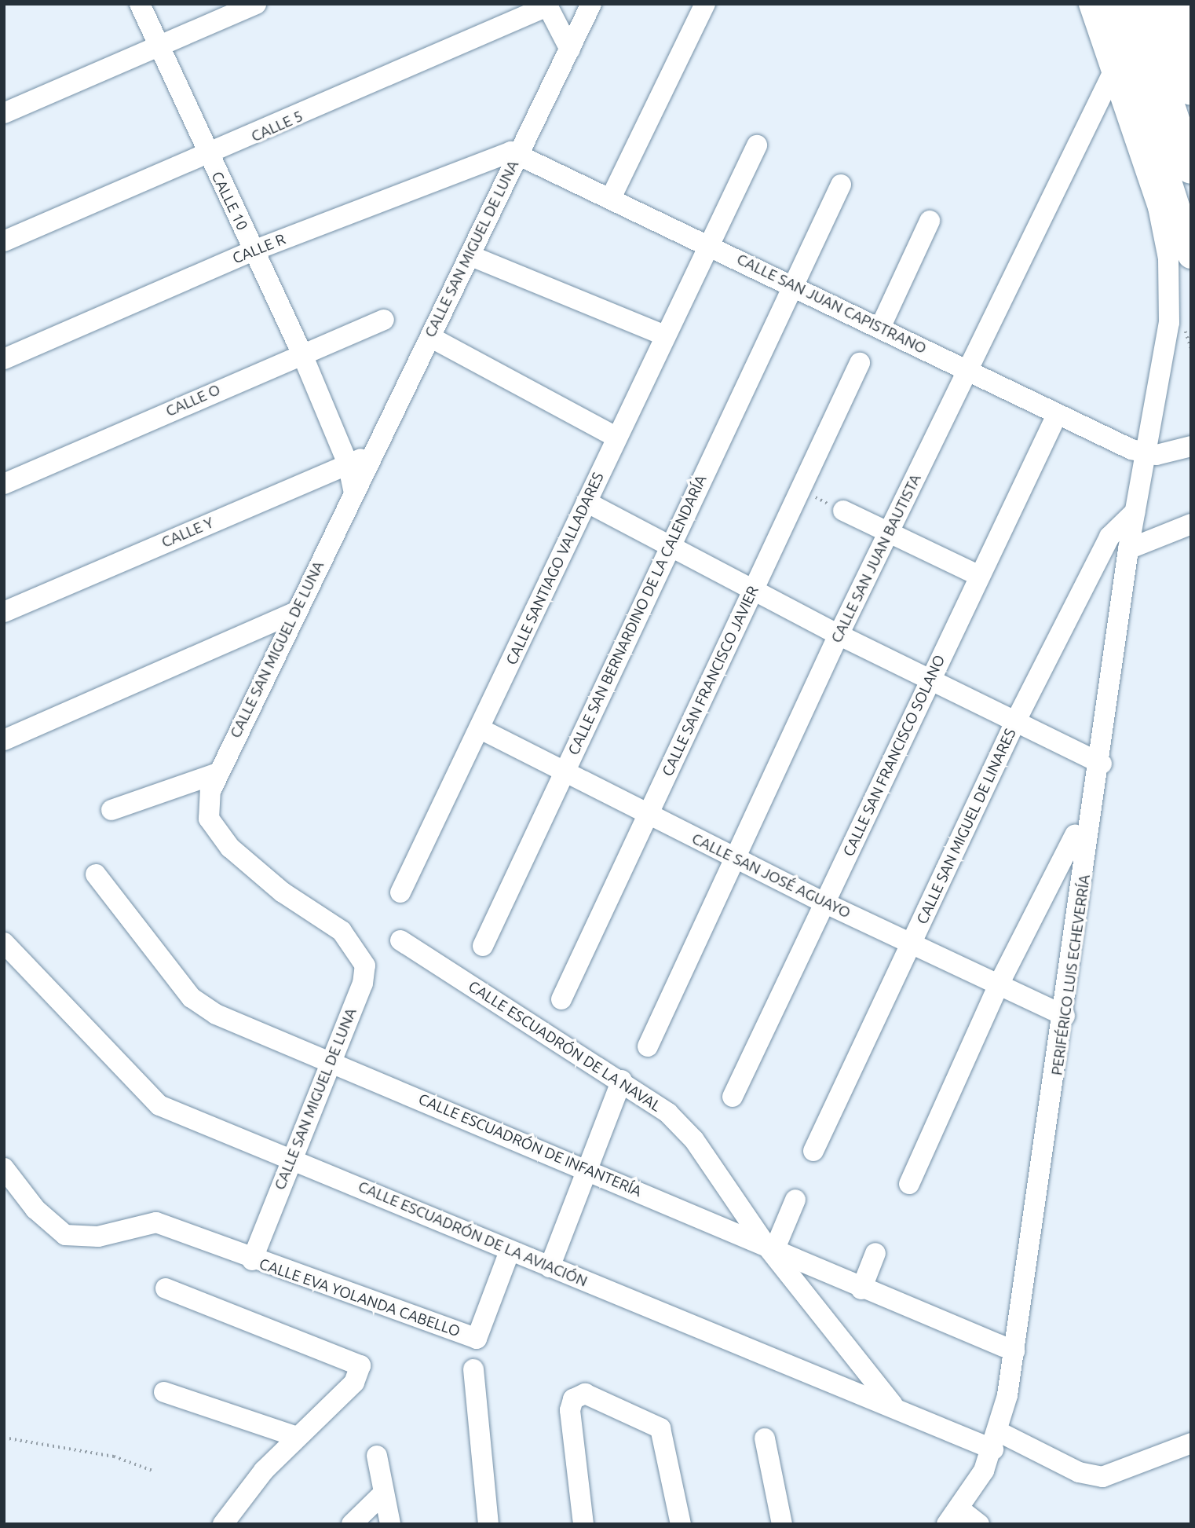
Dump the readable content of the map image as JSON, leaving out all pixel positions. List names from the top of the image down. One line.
{"streets":{"street":["CALLE 5","CALLE 10","CALLE R","CALLE SAN MIGUEL DE LUNA","CALLE SAN JUAN CAPISTRANO","CALLE O","CALLE Y","CALLE SAN JUAN BAUTISTA","CALLE SANTIAGO VALLADARES","CALLE SAN BERNARDINO DE LA CALENDARÍA","CALLE SAN FRANCISCO JAVIER","CALLE SAN FRANCISCO SOLANO","CALLE SAN MIGUEL DE LINARES","CALLE SAN JOSÉ AGUAYO","PERIFÉRICO LUIS ECHEVERRÍA","CALLE ESCUADRÓN DE LA NAVAL","CALLE ESCUADRÓN DE INFANTERÍA","CALLE ESCUADRÓN DE LA AVIACIÓN","CALLE EVA YOLANDA CABELLO"]},"crossings":[["CALLE 5","CALLE 10"],["CALLE 10","CALLE R"],["CALLE 10","CALLE SAN MIGUEL DE LUNA"],["CALLE 10","CALLE O"],["CALLE 10","CALLE Y"],["CALLE R","CALLE SAN MIGUEL DE LUNA"],["CALLE R","CALLE SAN JUAN CAPISTRANO"],["CALLE SAN MIGUEL DE LUNA","CALLE SAN JUAN CAPISTRANO"],["CALLE SAN MIGUEL DE LUNA","CALLE Y"],["CALLE SAN MIGUEL DE LUNA","CALLE ESCUADRÓN DE INFANTERÍA"],["CALLE SAN MIGUEL DE LUNA","CALLE ESCUADRÓN DE LA AVIACIÓN"],["CALLE SAN MIGUEL DE LUNA","CALLE EVA YOLANDA CABELLO"],["CALLE SAN JUAN CAPISTRANO","CALLE SAN JUAN BAUTISTA"],["CALLE SAN JUAN CAPISTRANO","CALLE SANTIAGO VALLADARES"],["CALLE SAN JUAN CAPISTRANO","CALLE SAN BERNARDINO DE LA CALENDARÍA"],["CALLE SAN JUAN CAPISTRANO","CALLE SAN FRANCISCO SOLANO"],["CALLE SAN JUAN CAPISTRANO","PERIFÉRICO LUIS ECHEVERRÍA"],["CALLE SAN JUAN BAUTISTA","CALLE SAN JOSÉ AGUAYO"],["CALLE SAN JUAN BAUTISTA","PERIFÉRICO LUIS ECHEVERRÍA"],["CALLE SANTIAGO VALLADARES","CALLE SAN JOSÉ AGUAYO"],["CALLE SAN BERNARDINO DE LA CALENDARÍA","CALLE SAN JOSÉ AGUAYO"],["CALLE SAN FRANCISCO JAVIER","CALLE SAN JOSÉ AGUAYO"],["CALLE SAN FRANCISCO SOLANO","CALLE SAN JOSÉ AGUAYO"],["CALLE SAN MIGUEL DE LINARES","CALLE SAN JOSÉ AGUAYO"],["CALLE SAN MIGUEL DE LINARES","PERIFÉRICO LUIS ECHEVERRÍA"],["CALLE SAN JOSÉ AGUAYO","PERIFÉRICO LUIS ECHEVERRÍA"],["PERIFÉRICO LUIS ECHEVERRÍA","CALLE ESCUADRÓN DE INFANTERÍA"],["PERIFÉRICO LUIS ECHEVERRÍA","CALLE ESCUADRÓN DE LA AVIACIÓN"],["CALLE ESCUADRÓN DE LA NAVAL","CALLE ESCUADRÓN DE INFANTERÍA"],["CALLE ESCUADRÓN DE LA NAVAL","CALLE ESCUADRÓN DE LA AVIACIÓN"],["CALLE ESCUADRÓN DE LA AVIACIÓN","CALLE EVA YOLANDA CABELLO"]]}
